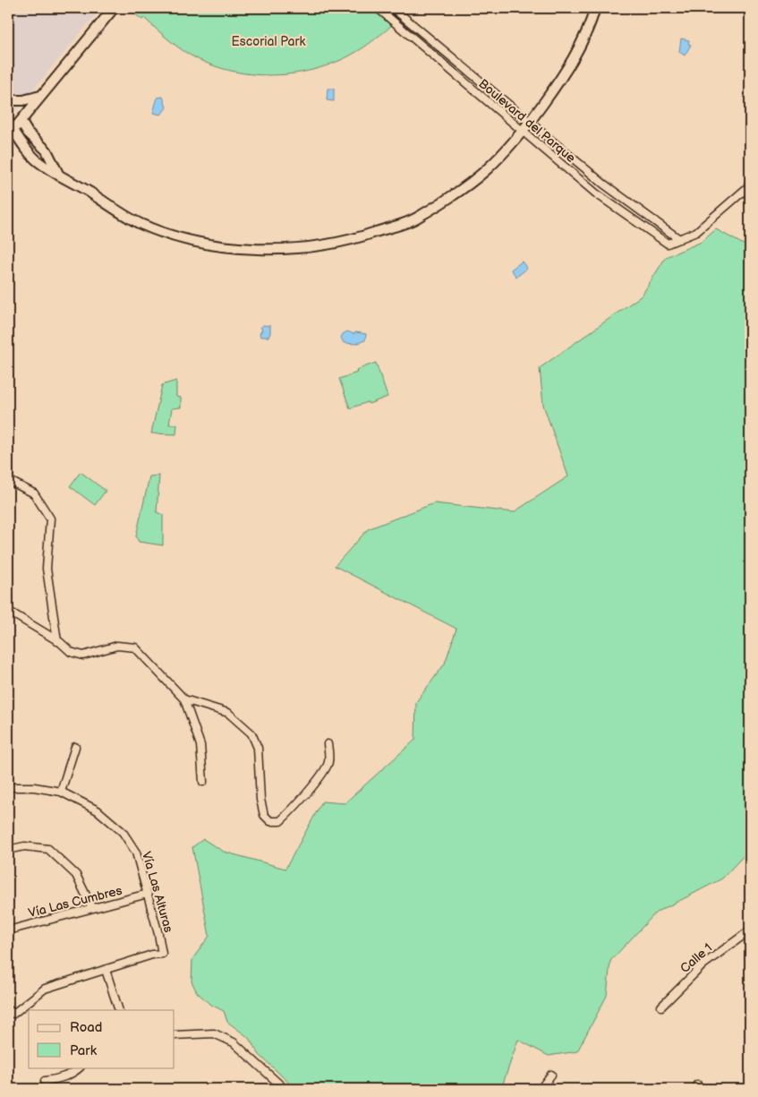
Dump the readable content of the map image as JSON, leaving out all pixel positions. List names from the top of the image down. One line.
{"streets":{"street":["Boulevard del Parque","Vía Las Alturas","Vía Las Cumbres","Calle 1"]},"crossings":[["Vía Las Alturas","Vía Las Cumbres"]],"parks":["Escorial Park"],"legend":["Road","Park"]}
